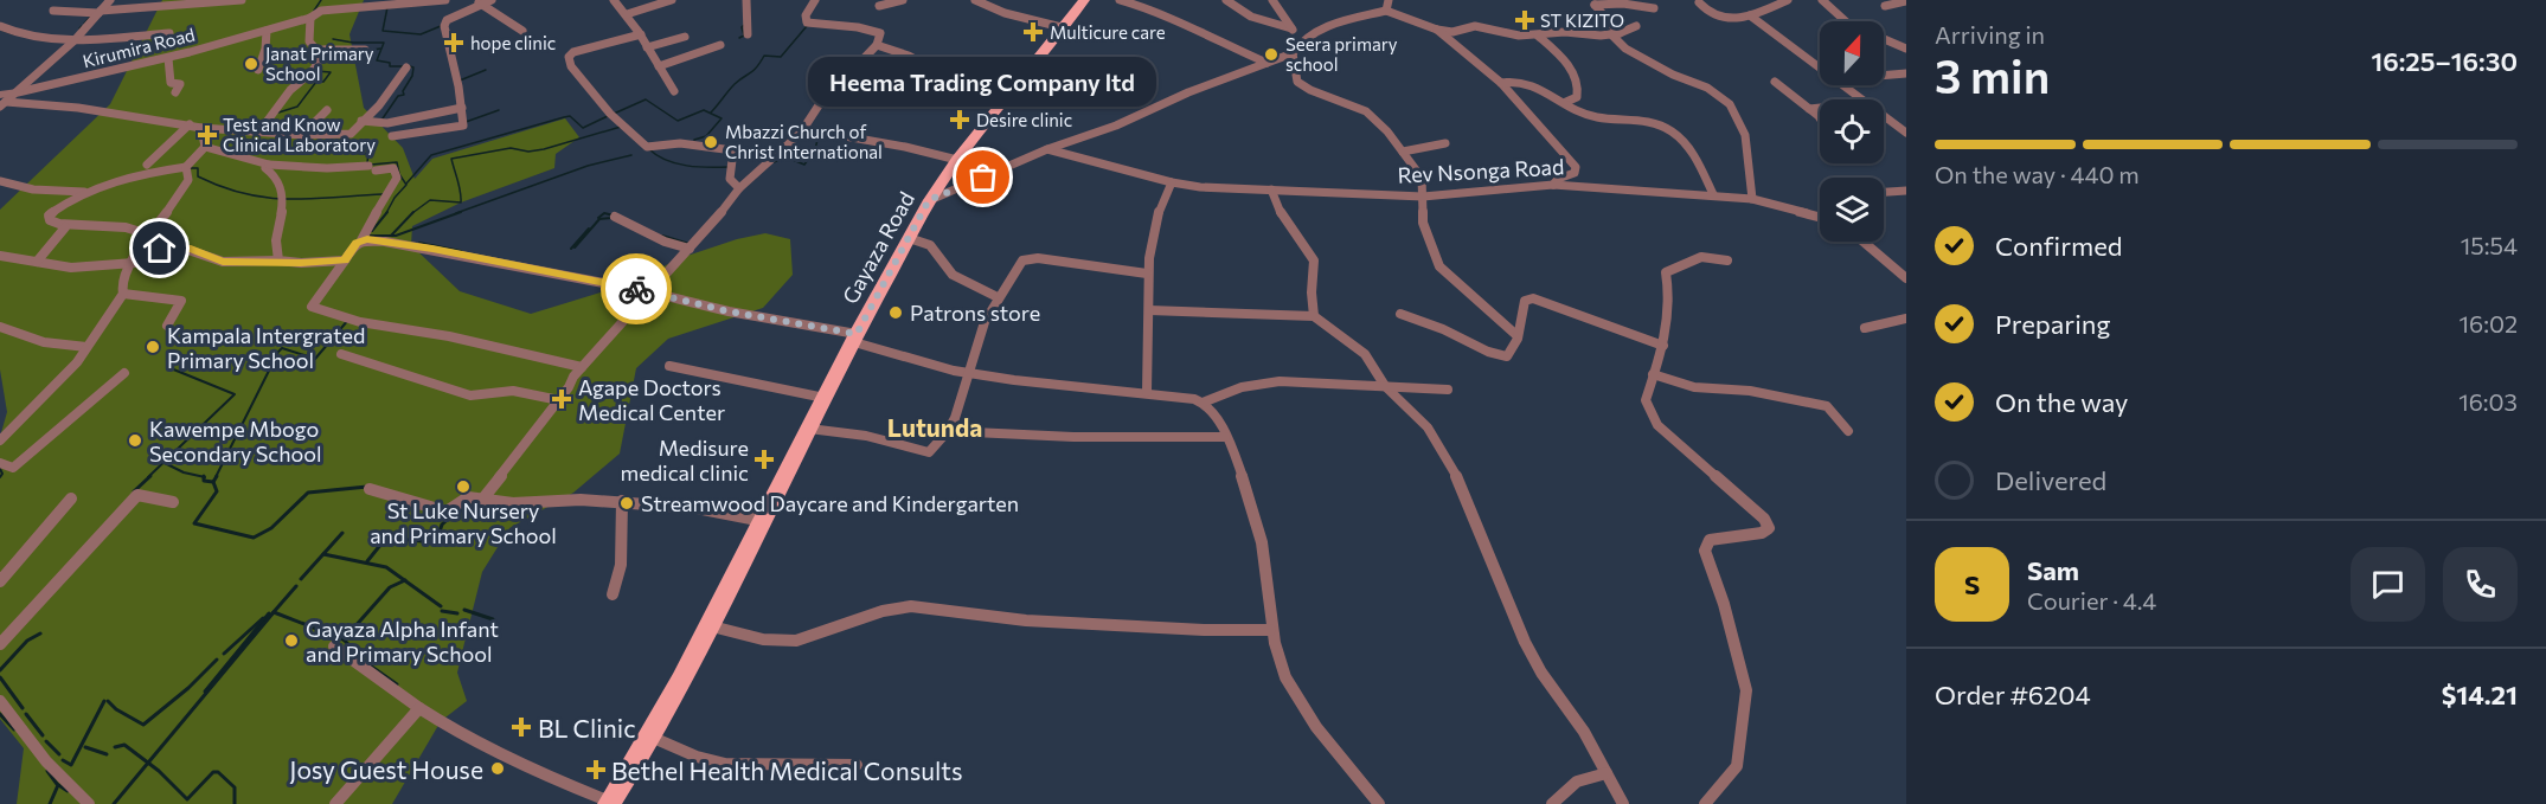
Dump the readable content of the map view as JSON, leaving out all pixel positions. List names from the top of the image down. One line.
{"streets":{"main road":["Gayaza Road"],"street":["Kirumira Road","Rev Nsonga Road"]},"districts":["Lutunda"],"places":{"health":["ST KIZITO","Multicure care","hope clinic","Desire clinic","Test and Know Clinical Laboratory","Agape Doctors Medical Center","Medisure medical clinic","BL Clinic","Bethel Health Medical Consults"],"other":["Seera primary school","Janat Primary School","Mbazzi Church of Christ International","Heema Trading Company ltd","Patrons store","Kampala Intergrated Primary School","Kawempe Mbogo Secondary School","St Luke Nursery and Primary School","Streamwood Daycare and Kindergarten","Gayaza Alpha Infant and Primary School","Josy Guest House"]},"north":"top","page":{"heading":["3 min","Arriving in","16:25–16:30"],"panel":["Sam","Courier · 4.4","Order #6204","$14.21"],"bubble":"Heema Trading Company ltd","bar":"On the way · 440 m","list":[["Confirmed","15:54"],["Preparing","16:02"],["On the way","16:03"],"Delivered"],"round":"S"}}
